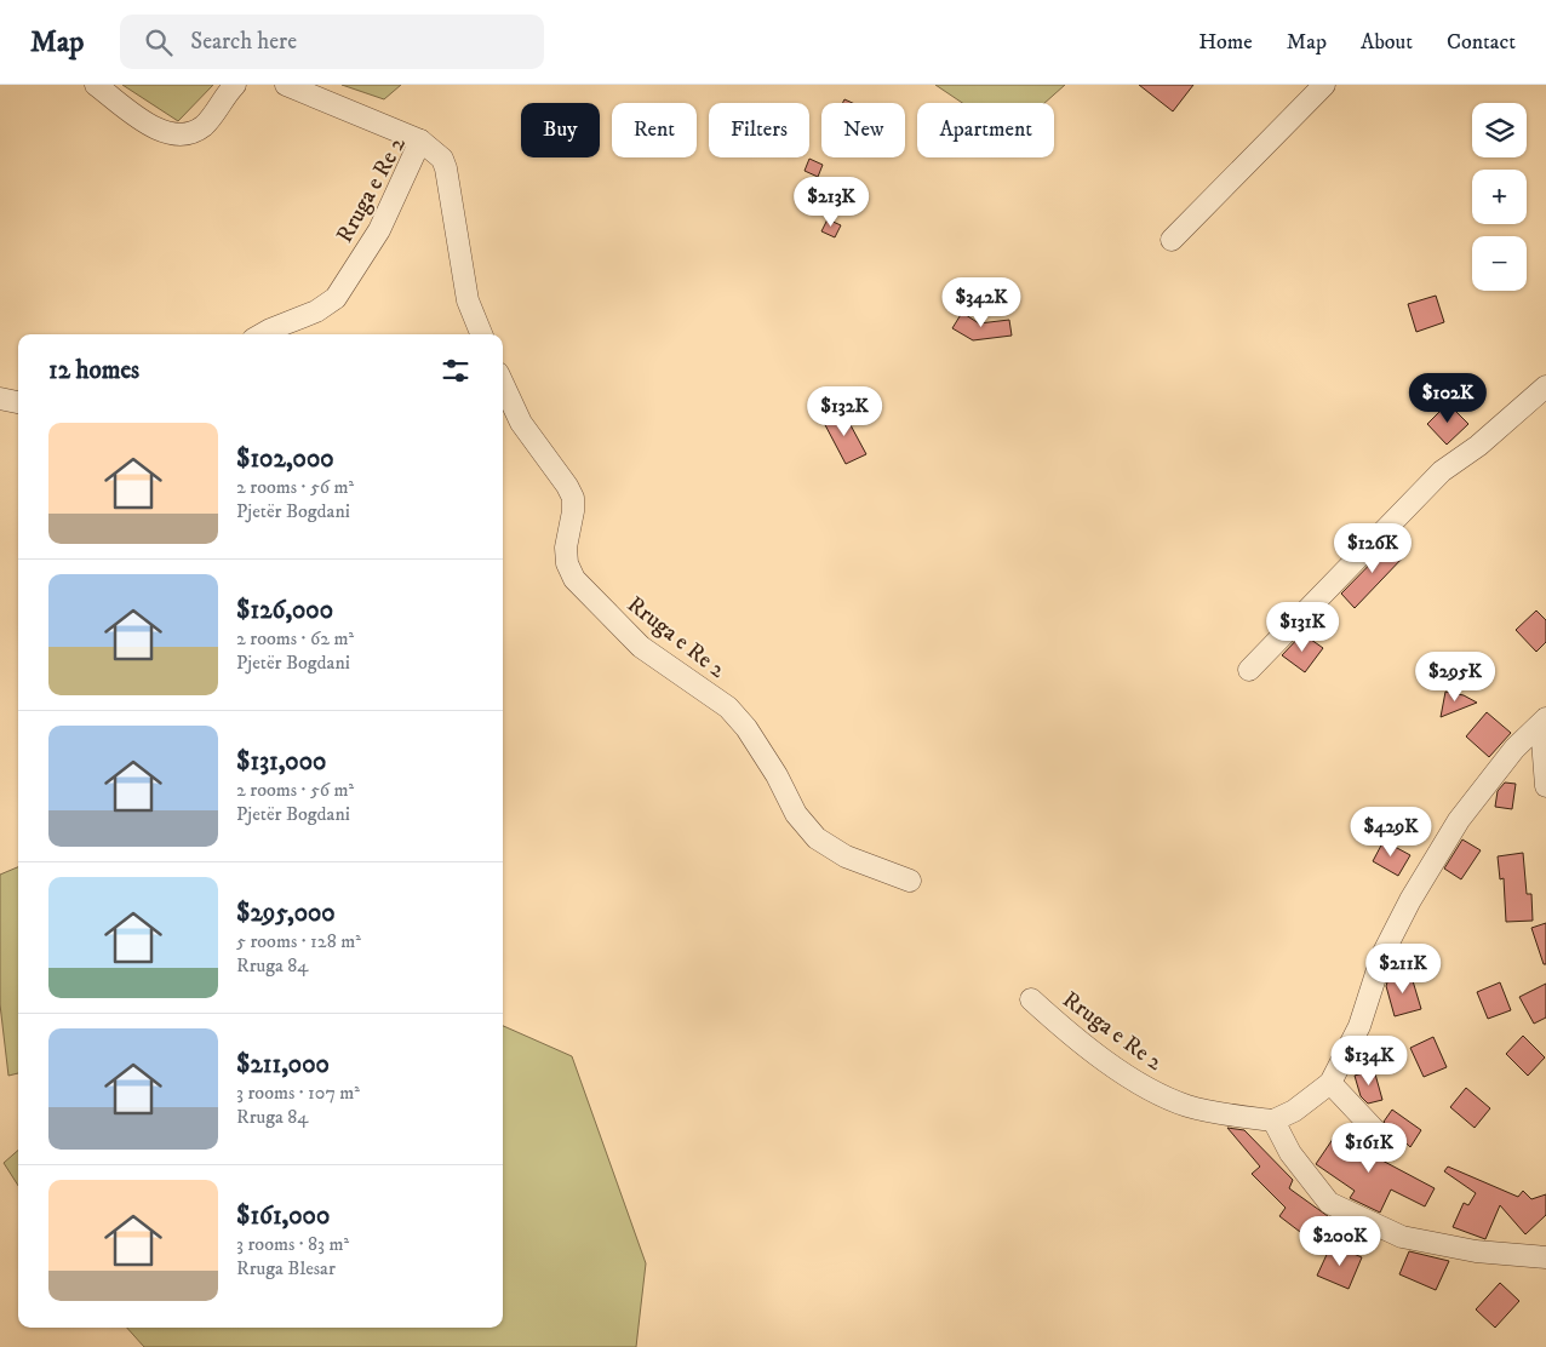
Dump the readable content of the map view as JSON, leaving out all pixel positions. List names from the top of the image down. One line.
{"streets":{"street":["Rruga e Re 2"]},"page":{"header":"Map","search":"Search here","nav":["Home","Map","About","Contact"],"map_buttons":["+","−"],"chip":["Buy","Rent","Filters","New","Apartment"],"price":["$213K","$342K","$102K","$132K","$126K","$131K","$295K","$429K","$211K","$134K","$161K","$200K"],"heading":"12 homes","list":[{"name":"$102,000","note":"2 rooms · 56 m² · Pjetër Bogdani"},{"name":"$126,000","note":"2 rooms · 62 m² · Pjetër Bogdani"},{"name":"$131,000","note":"2 rooms · 56 m² · Pjetër Bogdani"},{"name":"$295,000","note":"5 rooms · 128 m² · Rruga 84"},{"name":"$211,000","note":"3 rooms · 107 m² · Rruga 84"},{"name":"$161,000","note":"3 rooms · 83 m² · Rruga Blesar"}]}}
